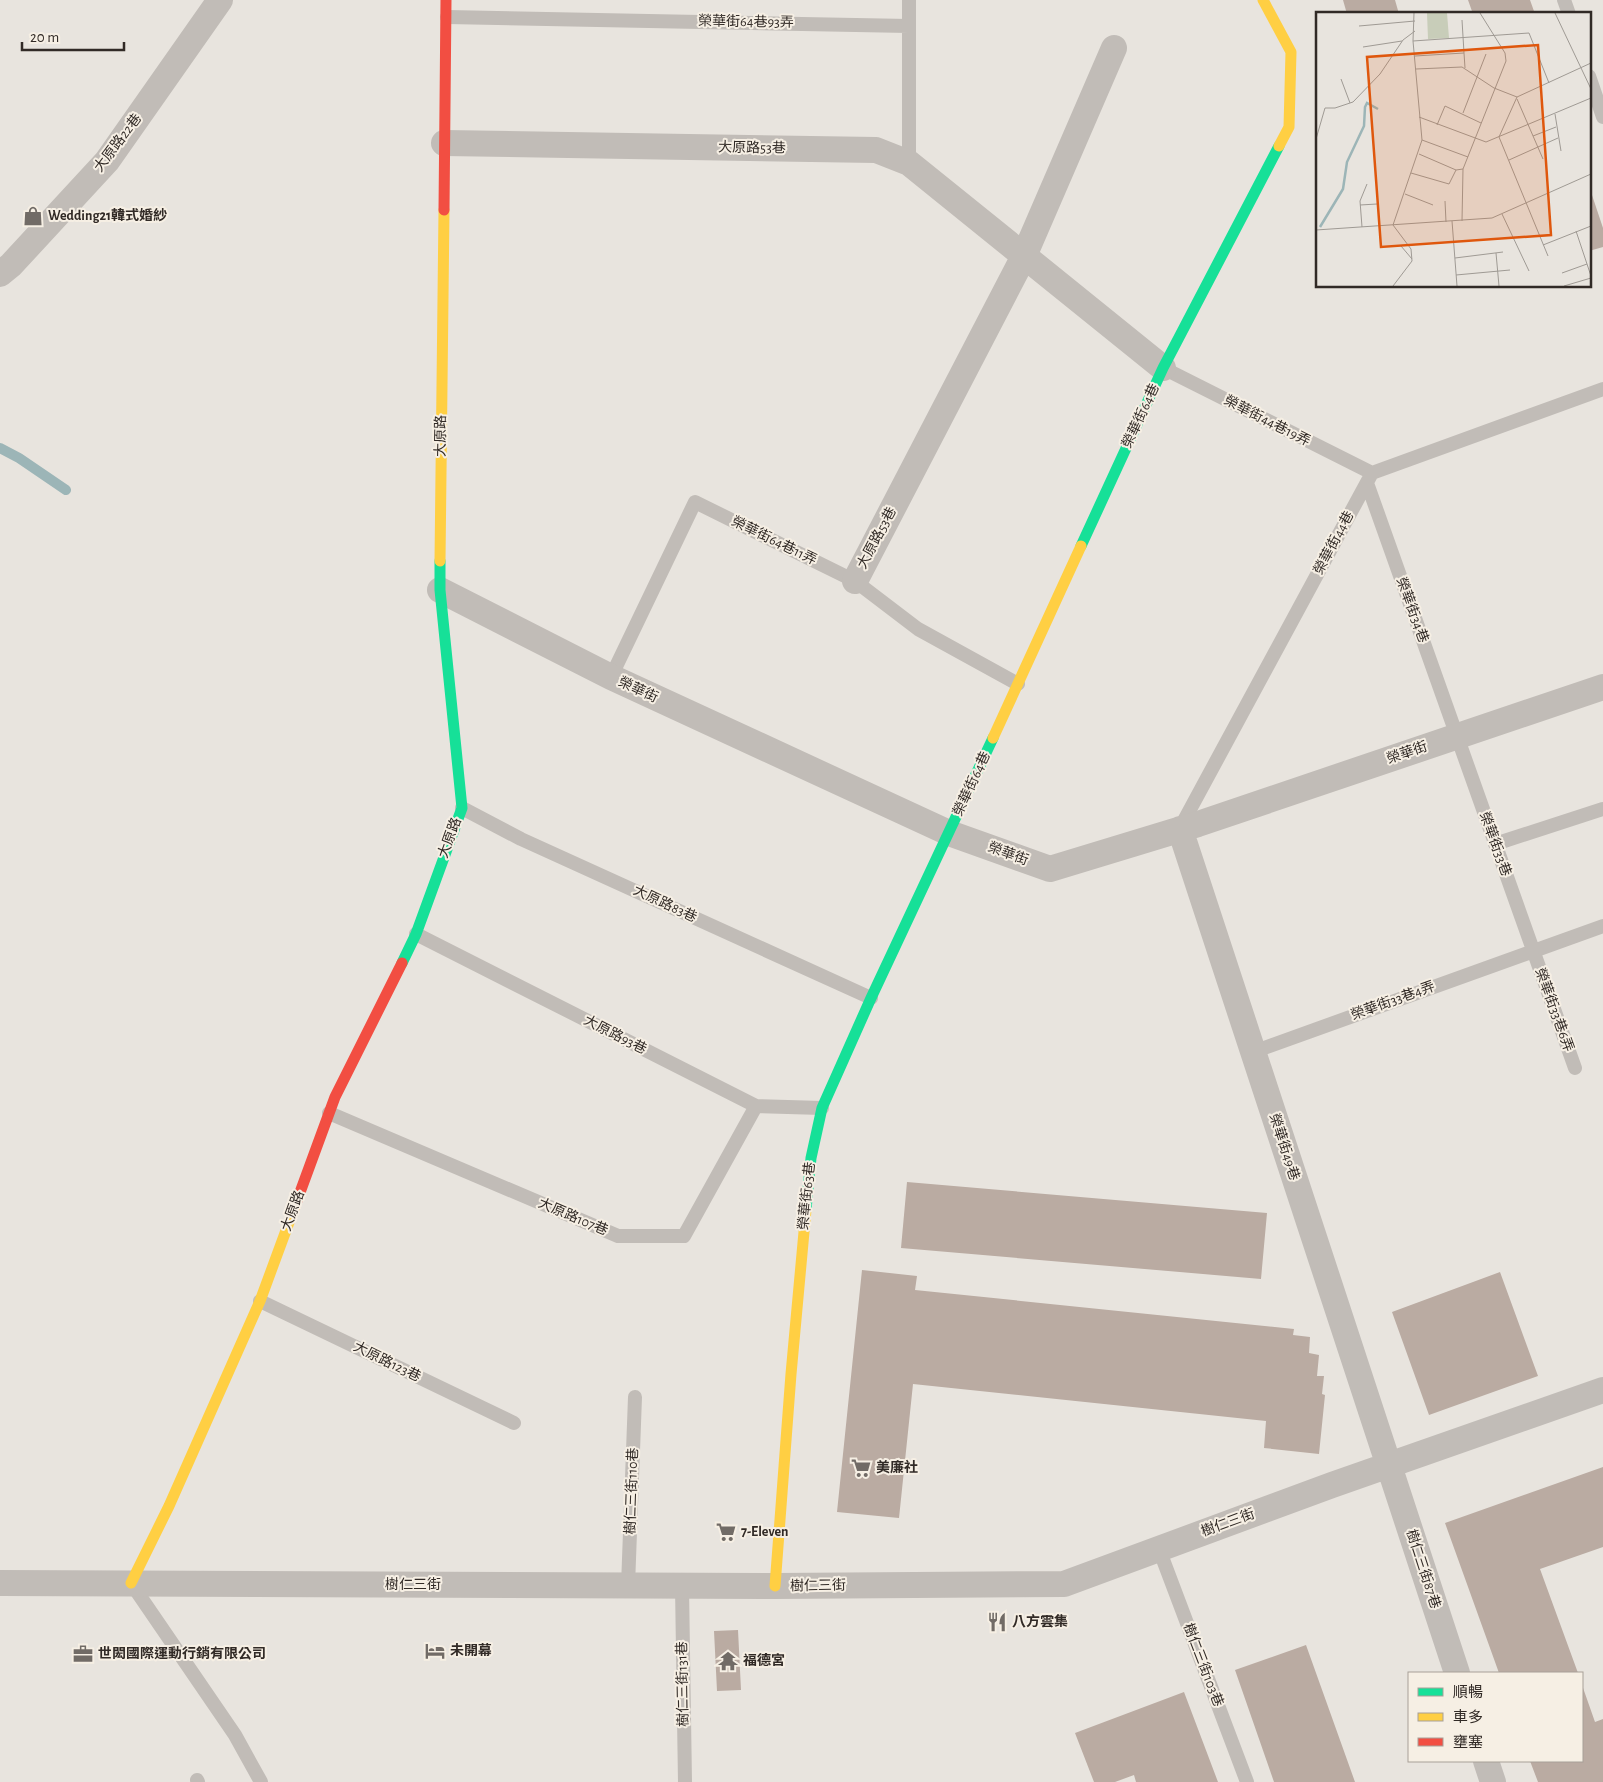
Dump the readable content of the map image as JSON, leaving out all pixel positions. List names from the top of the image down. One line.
{"streets":{"street":["大原路22巷","大原路53巷","榮華街64巷","大原路","榮華街","榮華街49巷","榮華街63巷","樹仁三街","樹仁三街87巷"],"lane":["榮華街64巷93弄","榮華街44巷19弄","榮華街64巷11弄","榮華街44巷","榮華街34巷","榮華街33巷","大原路83巷","榮華街33巷4弄","榮華街33巷6弄","大原路93巷","大原路107巷","大原路123巷","樹仁三街110巷","樹仁三街103巷","樹仁三街131巷"]},"crossings":[["榮華街64巷93弄","大原路"],["大原路53巷","榮華街64巷"],["大原路53巷","榮華街44巷19弄"],["大原路53巷","大原路"],["大原路53巷","榮華街64巷11弄"],["榮華街64巷","榮華街44巷19弄"],["榮華街64巷","榮華街64巷11弄"],["榮華街64巷","榮華街"],["榮華街64巷","榮華街63巷"],["榮華街44巷19弄","榮華街44巷"],["榮華街44巷19弄","榮華街34巷"],["大原路","榮華街"],["大原路","大原路83巷"],["大原路","大原路93巷"],["大原路","大原路107巷"],["大原路","大原路123巷"],["大原路","樹仁三街"],["榮華街64巷11弄","榮華街"],["榮華街44巷","榮華街34巷"],["榮華街44巷","榮華街"],["榮華街44巷","榮華街49巷"],["榮華街34巷","榮華街"],["榮華街34巷","榮華街33巷"],["榮華街","榮華街33巷"],["榮華街","榮華街49巷"],["榮華街","榮華街63巷"],["榮華街33巷","榮華街33巷4弄"],["榮華街33巷","榮華街33巷6弄"],["大原路83巷","榮華街63巷"],["榮華街33巷4弄","榮華街33巷6弄"],["榮華街33巷4弄","榮華街49巷"],["大原路93巷","榮華街63巷"],["大原路93巷","大原路107巷"],["榮華街49巷","樹仁三街"],["榮華街49巷","樹仁三街87巷"],["榮華街63巷","樹仁三街"],["樹仁三街110巷","樹仁三街"],["樹仁三街","樹仁三街87巷"],["樹仁三街","樹仁三街103巷"],["樹仁三街","樹仁三街131巷"]],"places":{"shop":["Wedding21韓式婚紗"],"supermarket":["美廉社","7-Eleven"],"restaurant":["八方雲集"],"hotel":["未開幕"],"office":["世閎國際運動行銷有限公司"],"temple":["福德宮"]},"legend":["順暢","車多","壅塞"],"scale_bar":"20 m"}
